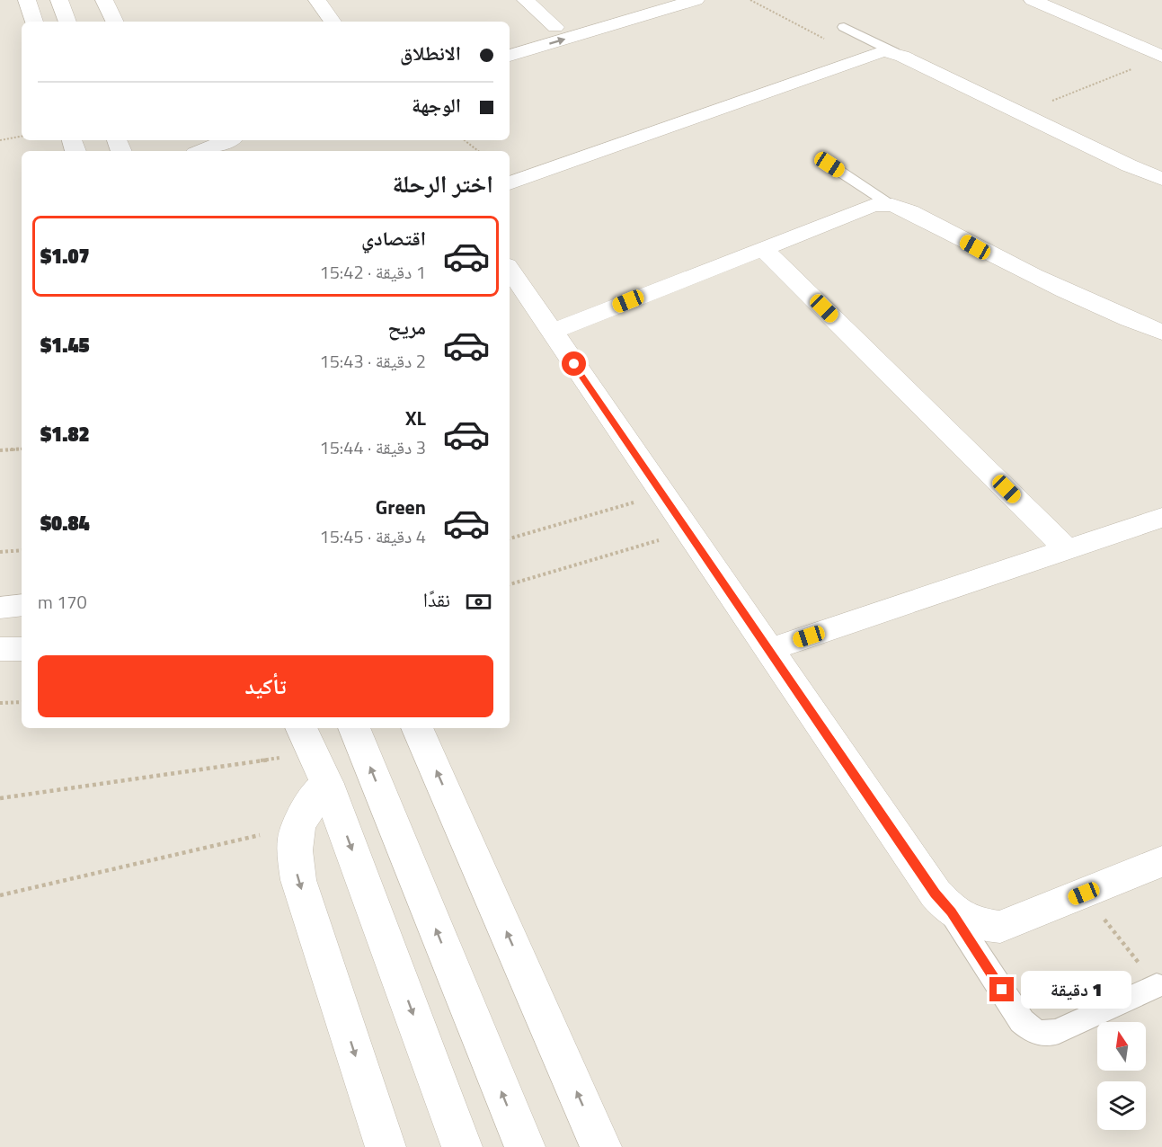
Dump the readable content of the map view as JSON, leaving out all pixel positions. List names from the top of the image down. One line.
{"north":"top","page":{"banner":["الانطلاق","الوجهة"],"heading":"اختر الرحلة","list":[{"name":"اقتصادي","note":"1 دقيقة · 15:42","value":"$1.07"},{"name":"مريح","note":"2 دقيقة · 15:43","value":"$1.45"},{"name":"XL","note":"3 دقيقة · 15:44","value":"$1.82"},{"name":"Green","note":"4 دقيقة · 15:45","value":"$0.84"}],"pay":["نقدًا","170 m"],"buttons":"تأكيد","bubble":"1 دقيقة"}}
